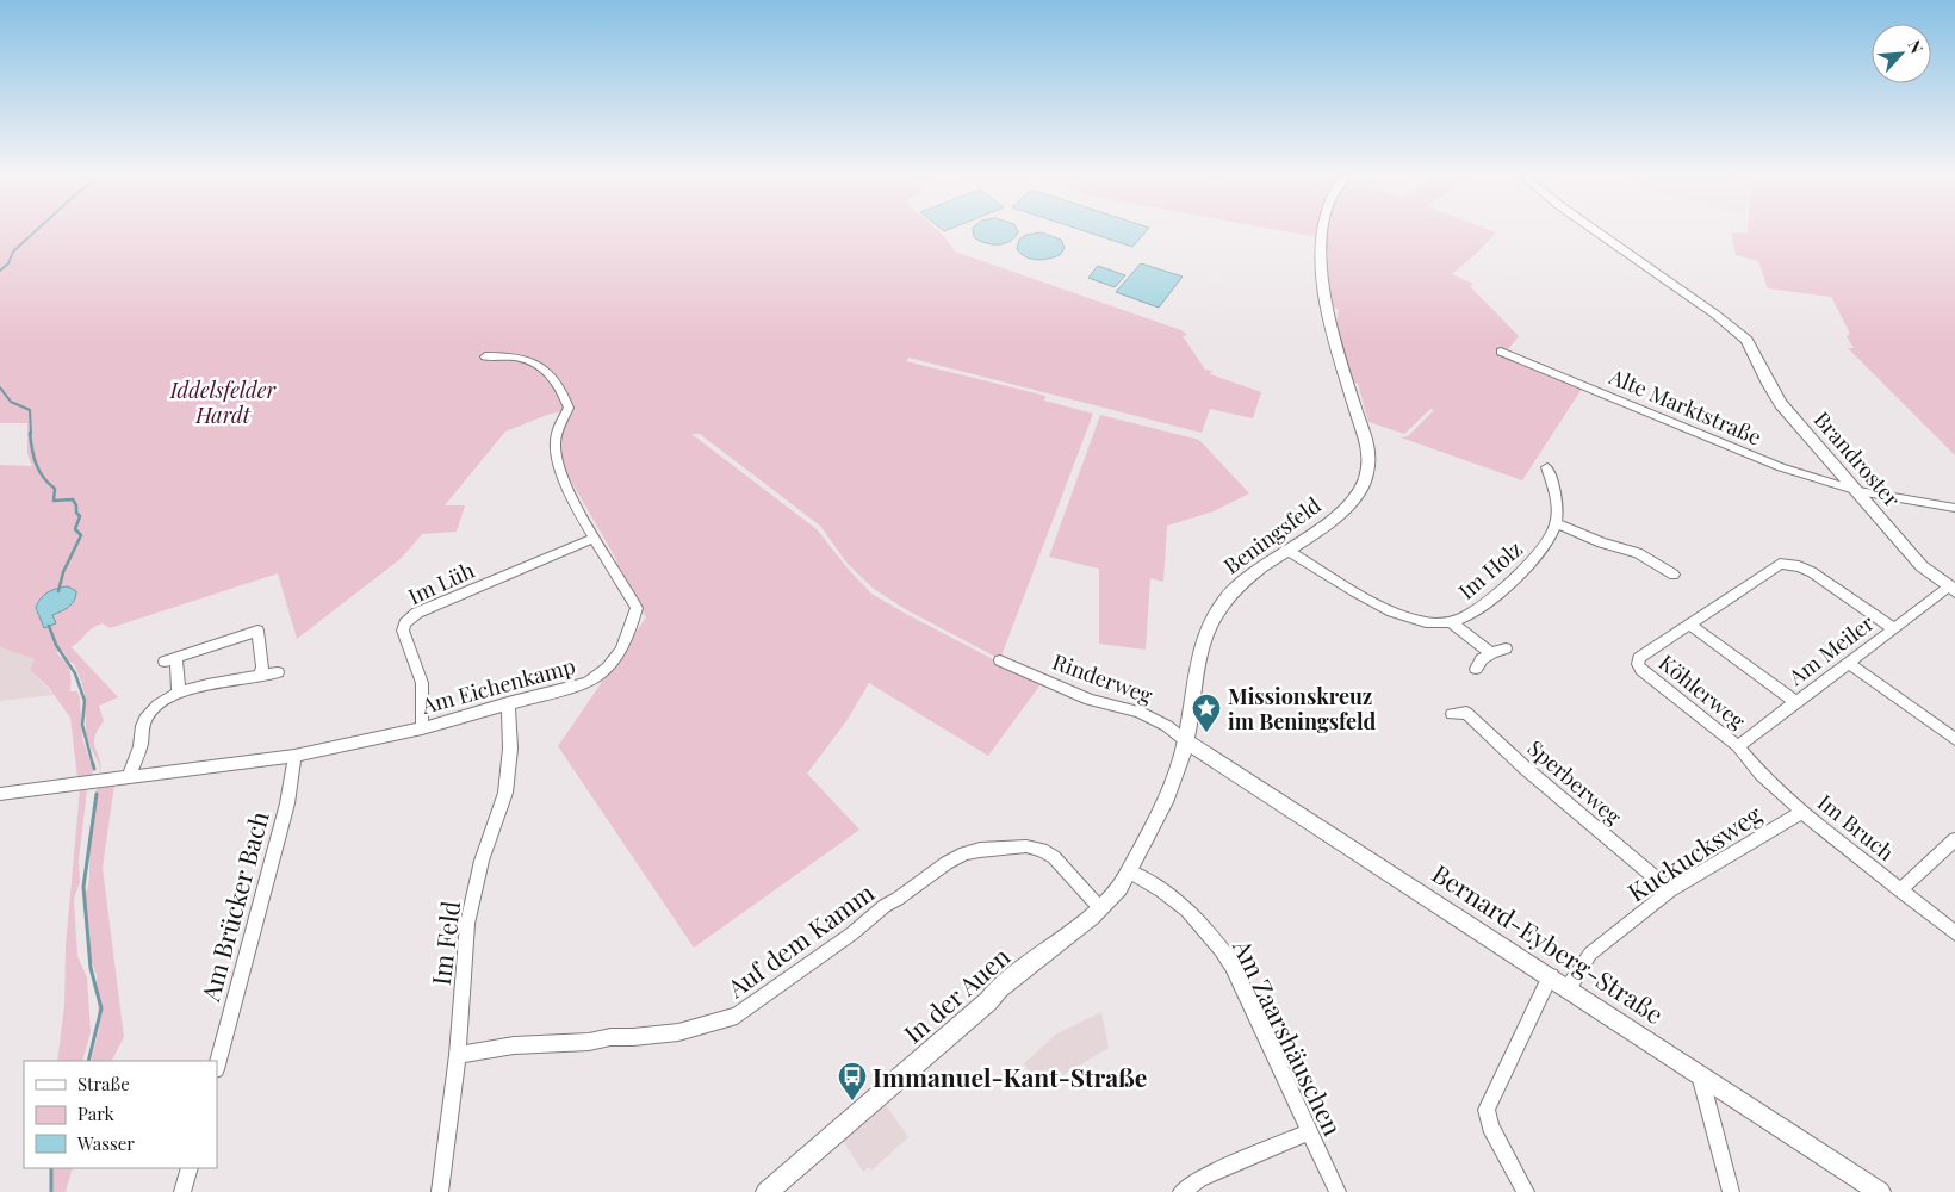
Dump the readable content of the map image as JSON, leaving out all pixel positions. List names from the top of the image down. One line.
{"streets":{"street":["Alte Marktstraße","Brandroster","Beningsfeld","Im Holz","Im Lüh","Am Meiler","Rinderweg","Am Eichenkamp","Köhlerweg","Sperberweg","Im Bruch","Kuckucksweg","Am Brücker Bach","Auf dem Kamm","Im Feld","Bernard-Eyberg-Straße","In der Auen","Am Zaarshäuschen"]},"crossings":[["Alte Marktstraße","Brandroster"],["Brandroster","Am Meiler"],["Beningsfeld","Im Holz"],["Beningsfeld","Rinderweg"],["Beningsfeld","Auf dem Kamm"],["Beningsfeld","Bernard-Eyberg-Straße"],["Beningsfeld","In der Auen"],["Beningsfeld","Am Zaarshäuschen"],["Im Lüh","Am Eichenkamp"],["Am Meiler","Köhlerweg"],["Am Meiler","Im Bruch"],["Rinderweg","Bernard-Eyberg-Straße"],["Am Eichenkamp","Am Brücker Bach"],["Am Eichenkamp","Im Feld"],["Köhlerweg","Im Bruch"],["Sperberweg","Kuckucksweg"],["Im Bruch","Kuckucksweg"],["Kuckucksweg","Bernard-Eyberg-Straße"],["Auf dem Kamm","Im Feld"],["Auf dem Kamm","In der Auen"]],"parks":["Iddelsfelder Hardt"],"places":{"place":["Missionskreuz im Beningsfeld"],"bus stop":["Immanuel-Kant-Straße"]},"legend":["Straße","Park","Wasser"],"north":"top right"}
